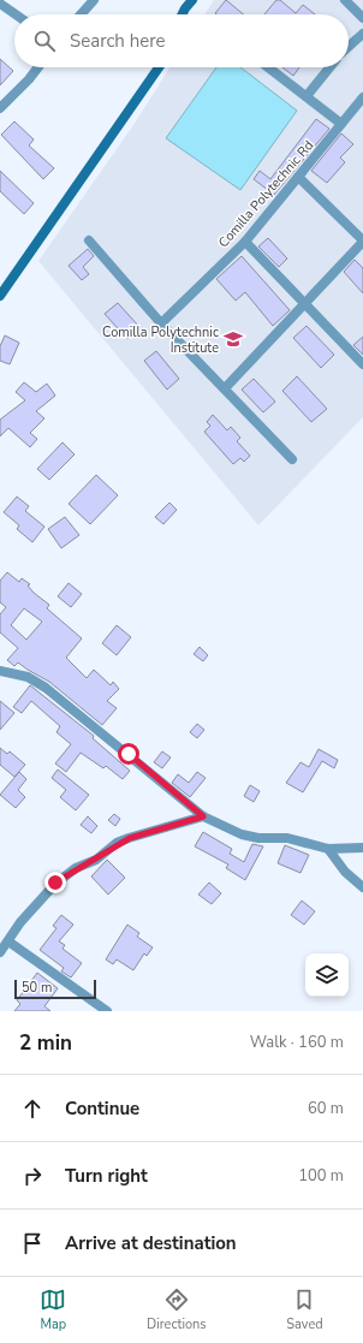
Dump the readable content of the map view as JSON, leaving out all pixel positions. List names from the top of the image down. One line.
{"streets":{"street":["Comilla Polytechnic Rd"]},"places":{"school or university":["Comilla Polytechnic Institute"]},"scale_bar":"50 m","page":{"search":"Search here","scale":"50 m","heading":["2 min","Walk · 160 m"],"list":[["Continue","60 m"],["Turn right","100 m"],"Arrive at destination"],"nav":["Map","Directions","Saved"]}}
